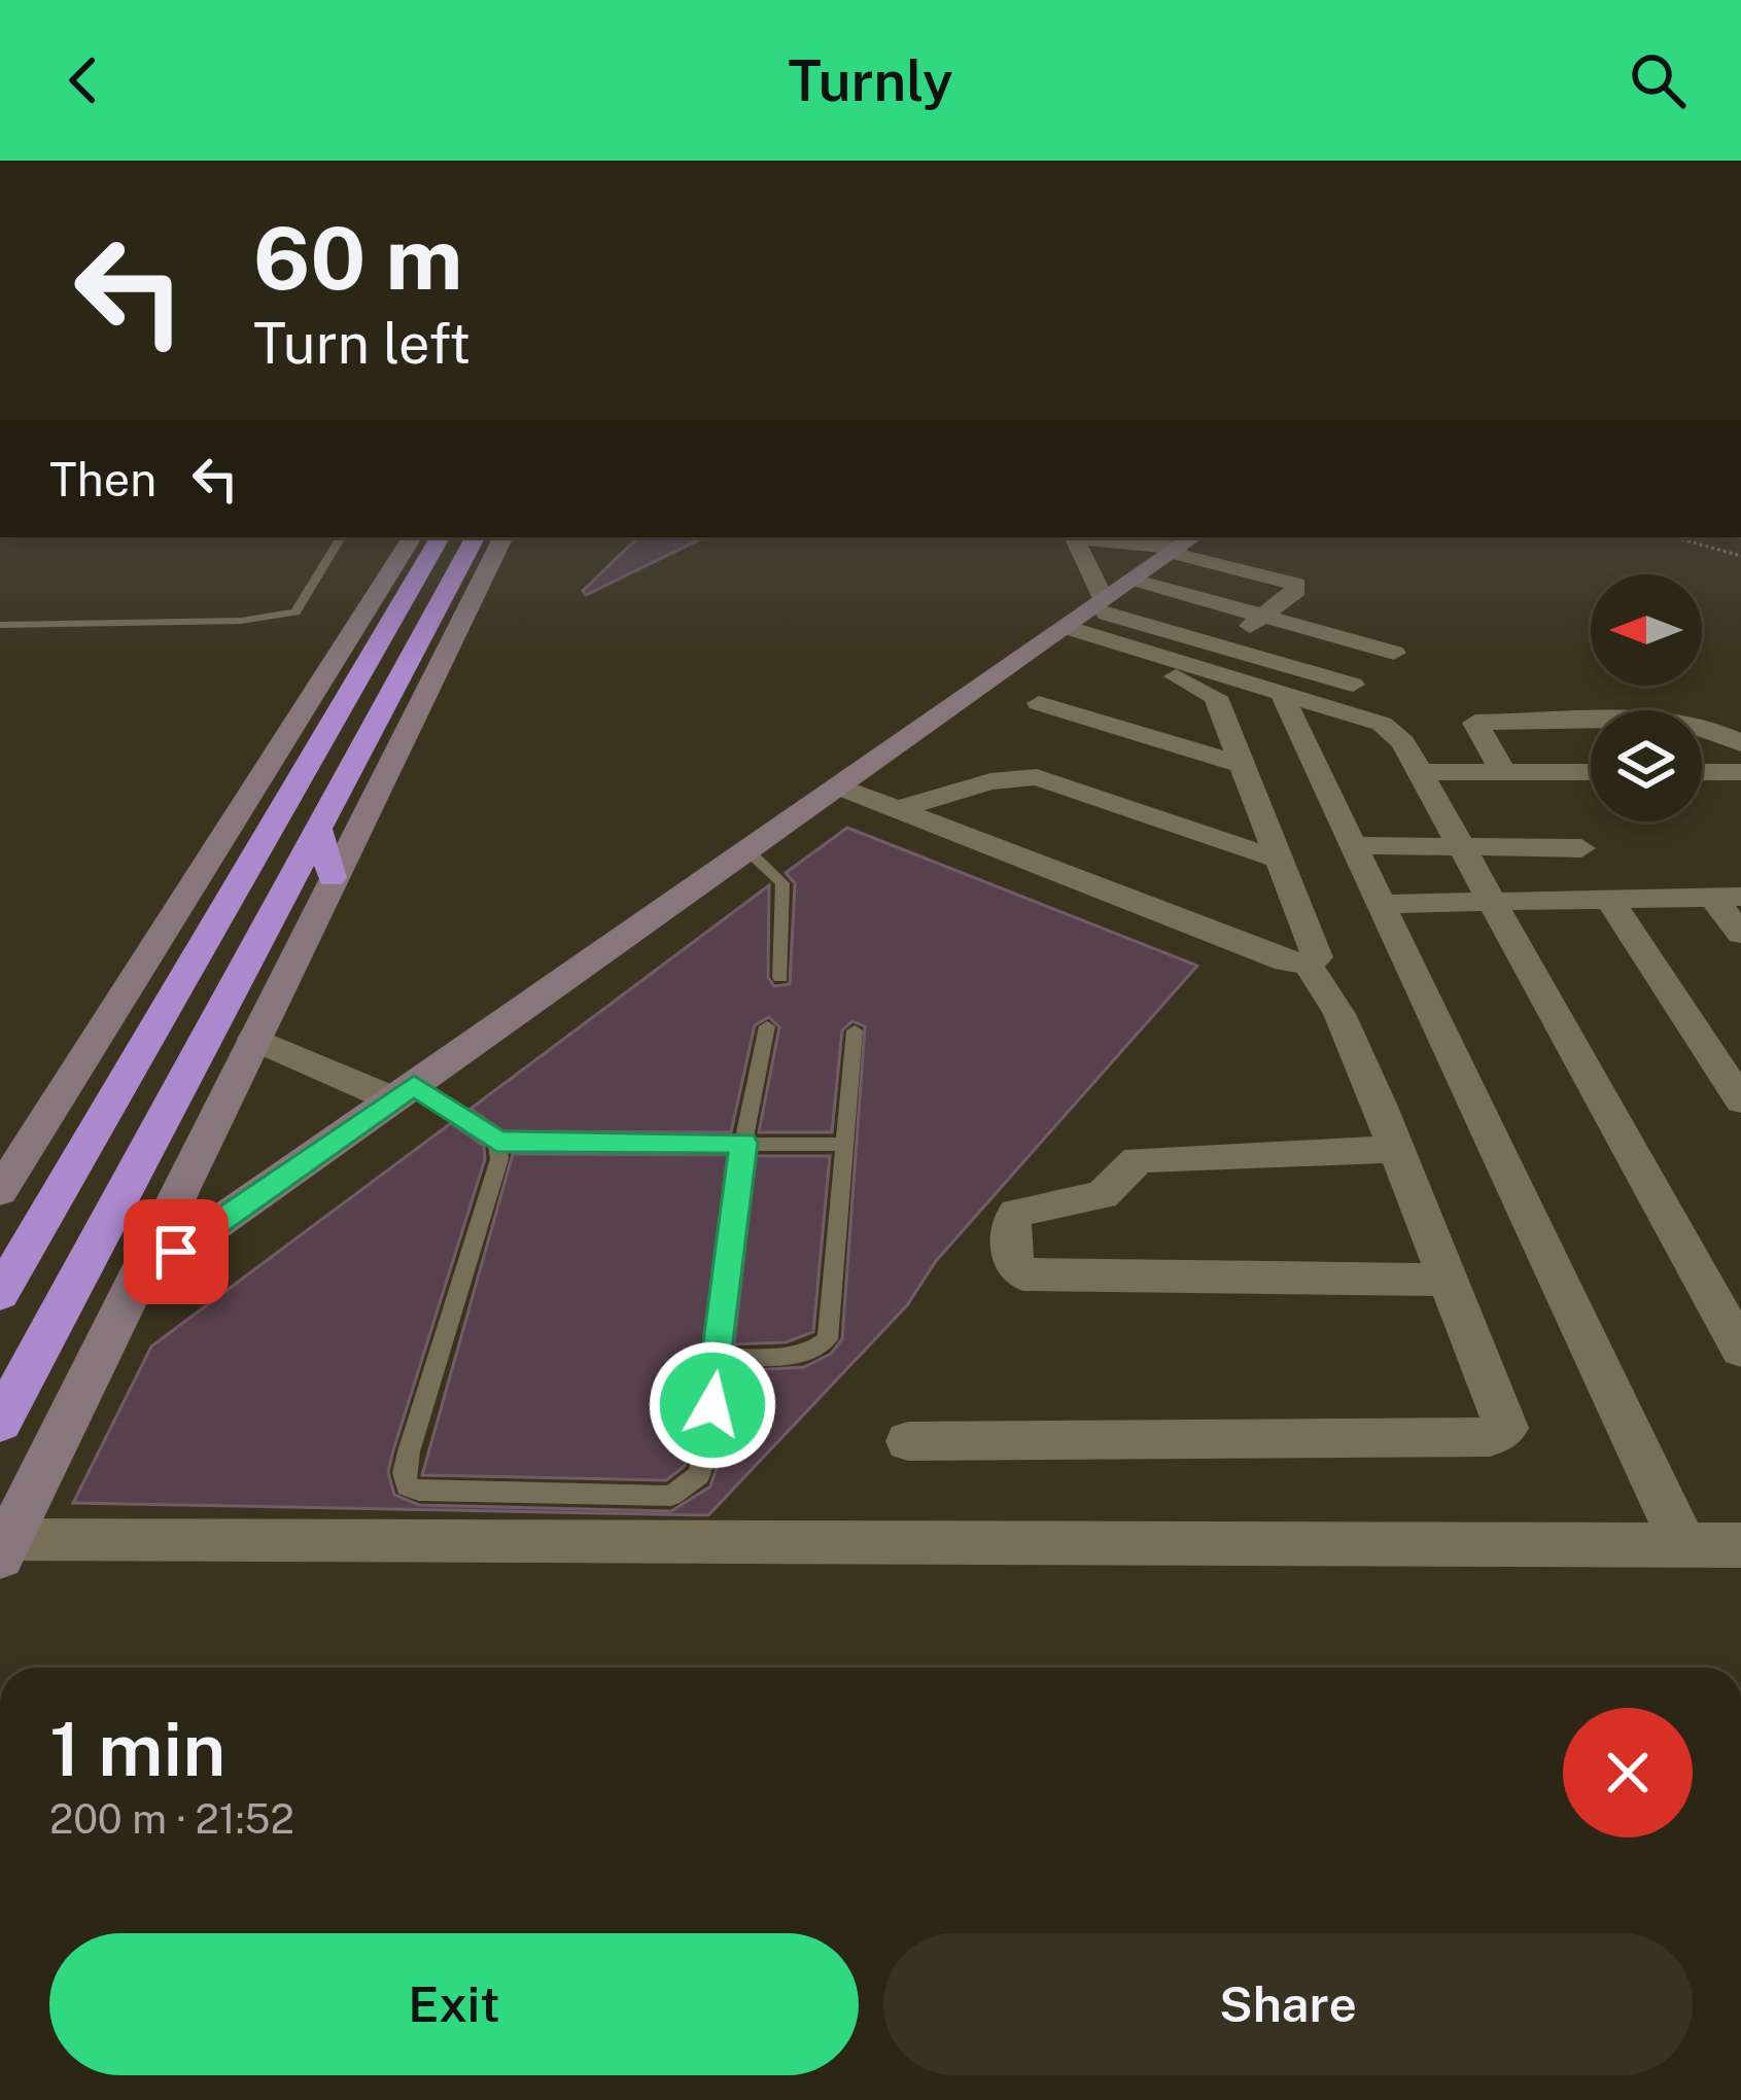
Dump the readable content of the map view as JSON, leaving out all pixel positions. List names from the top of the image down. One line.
{"north":"left","page":{"header":"Turnly","turn":["60 m","Turn left"],"then":"Then","heading":["1 min","200 m · 21:52"],"buttons":["Exit","Share"]}}
